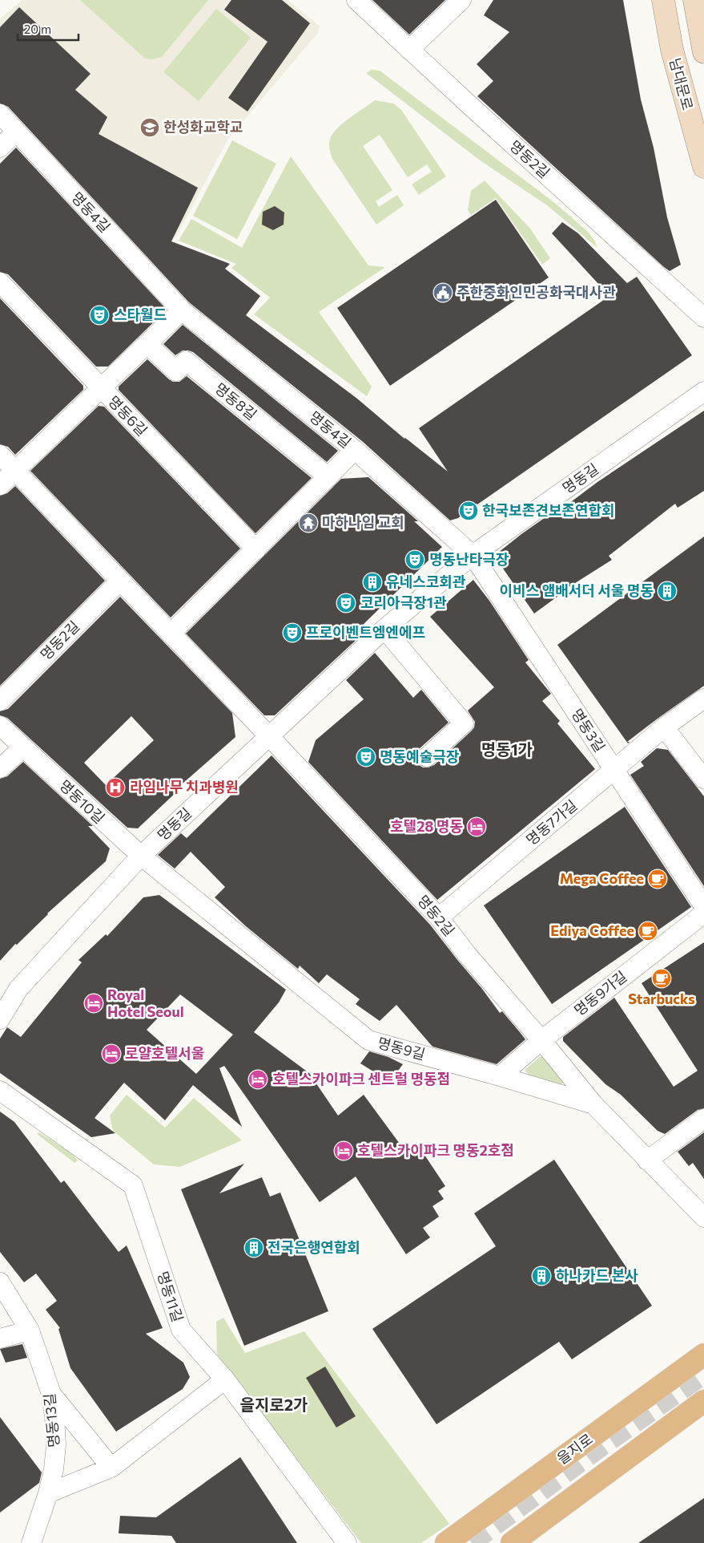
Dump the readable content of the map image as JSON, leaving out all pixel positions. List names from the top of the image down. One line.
{"streets":{"main road":["남대문로","을지로"],"street":["명동2길","명동4길","명동8길","명동6길","명동길","명동3길","명동10길","명동7가길","명동9가길","명동9길","명동11길","명동13길"]},"crossings":[["명동2길","명동길"],["명동2길","명동7가길"],["명동2길","명동9가길"],["명동2길","명동9길"],["명동4길","명동길"],["명동4길","명동3길"],["명동길","명동3길"],["명동길","명동10길"],["명동길","명동9길"],["명동3길","명동7가길"],["명동10길","명동9길"],["명동9가길","명동9길"]],"districts":["명동1가","을지로2가"],"places":{"school or university":["한성화교학교"],"public building":["주한중화인민공화국대사관"],"theatre":["스타월드","한국보존견보존연합회","명동난타극장","코리아극장1관","프로이벤트엠엔에프","명동예술극장"],"temple":["마하나임 교회"],"building":["유네스코회관","이비스 앰배서더 서울 명동","전국은행연합회","하나카드 본사"],"hospital":["라임나무 치과병원"],"hotel":["호텔28 명동","Royal Hotel Seoul","로얄호텔서울","호텔스카이파크 센트럴 명동점","호텔스카이파크 명동2호점"],"cafe":["Mega Coffee","Ediya Coffee","Starbucks"]},"scale_bar":"20 m"}
